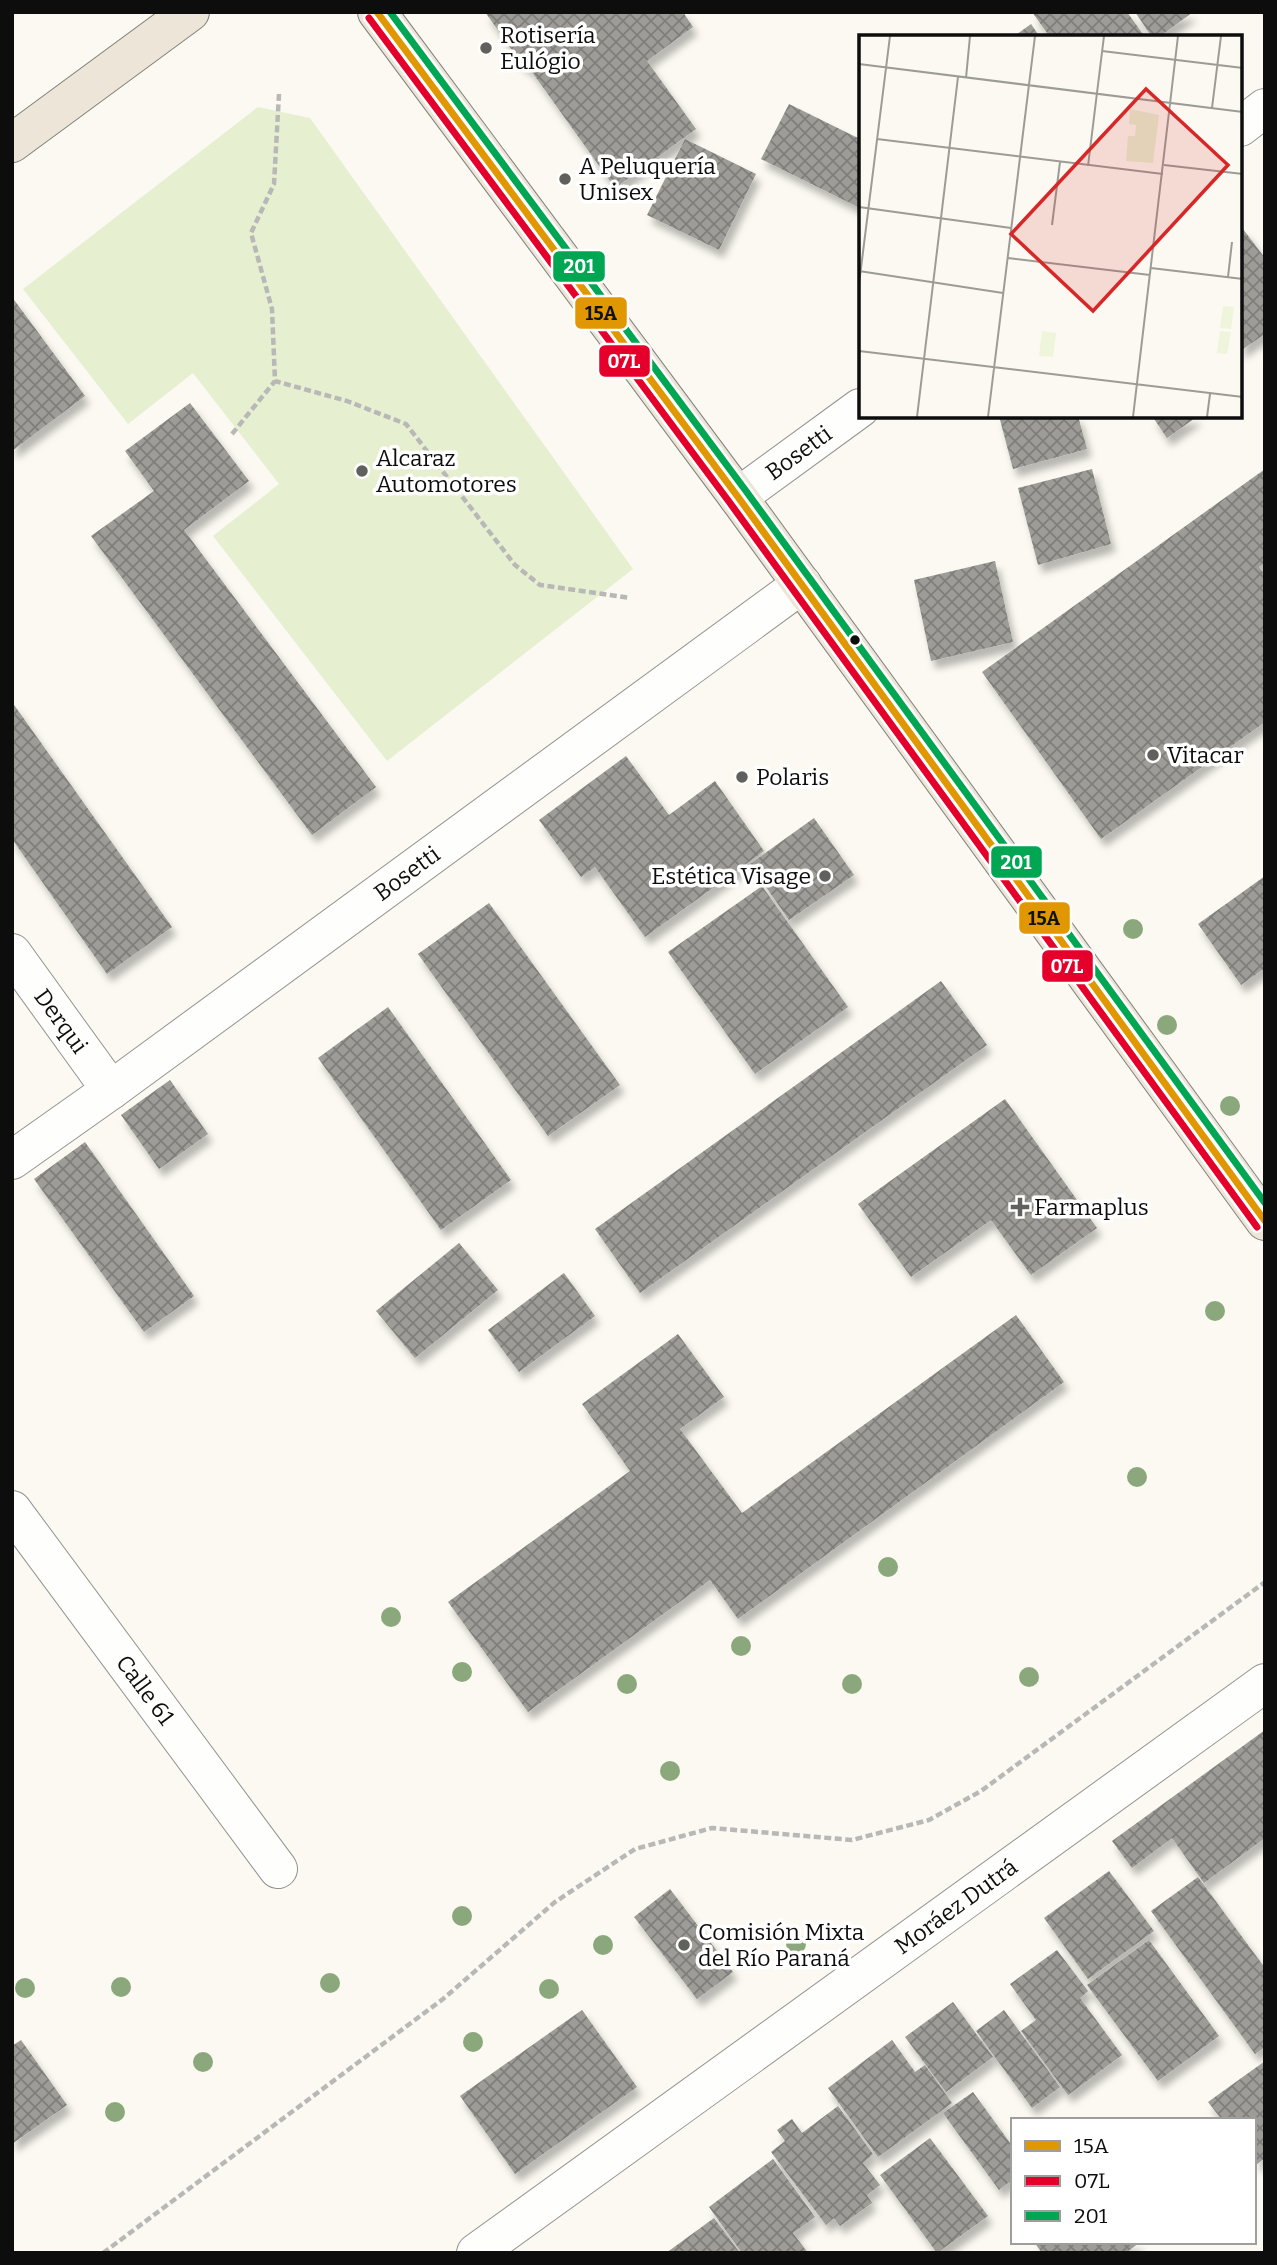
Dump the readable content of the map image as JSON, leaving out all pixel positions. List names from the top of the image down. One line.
{"streets":{"street":["Bosetti","Derqui","Calle 61","Moráez Dutrá"]},"crossings":[["Bosetti","Derqui"]],"places":{"other":["Rotisería Eulógio","A Peluquería Unisex","Alcaraz Automotores","Vitacar","Polaris","Estética Visage","Comisión Mixta del Río Paraná"],"health":["Farmaplus"]},"lines":["transit line 15A","transit line 201","transit line 07L"],"legend":["15A","07L","201"]}
